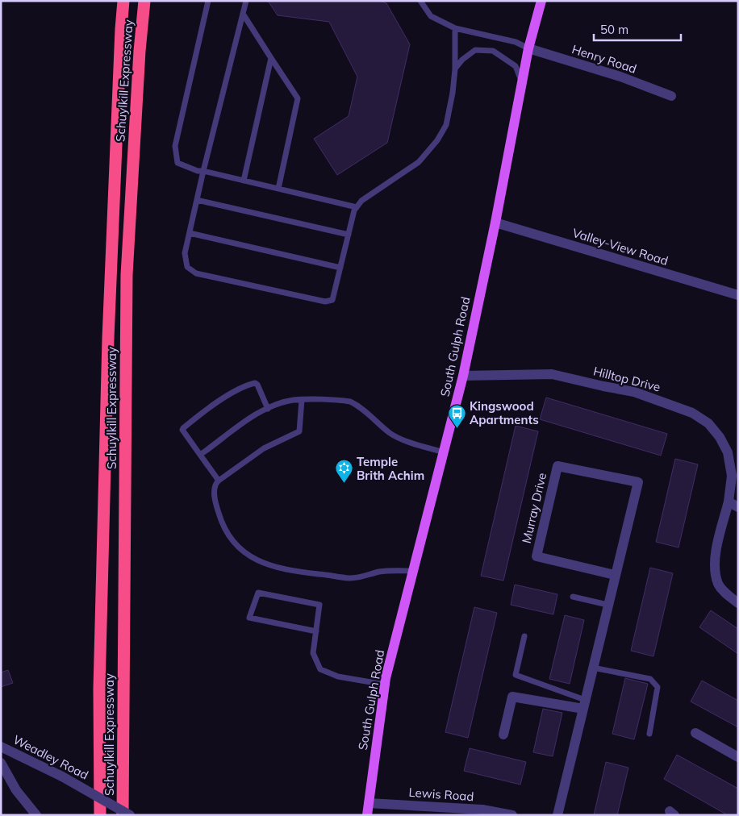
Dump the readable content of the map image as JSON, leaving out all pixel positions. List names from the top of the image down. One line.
{"streets":{"highway":["Schuylkill Expressway"],"main road":["South Gulph Road"],"street":["Henry Road","Valley-View Road","Hilltop Drive","Murray Drive","Weadley Road","Lewis Road"]},"crossings":[["Henry Road","South Gulph Road"],["Valley-View Road","South Gulph Road"],["South Gulph Road","Hilltop Drive"],["South Gulph Road","Lewis Road"]],"places":{"bus stop":["Kingswood Apartments"],"synagogue":["Temple Brith Achim"]},"scale_bar":"50 m"}
